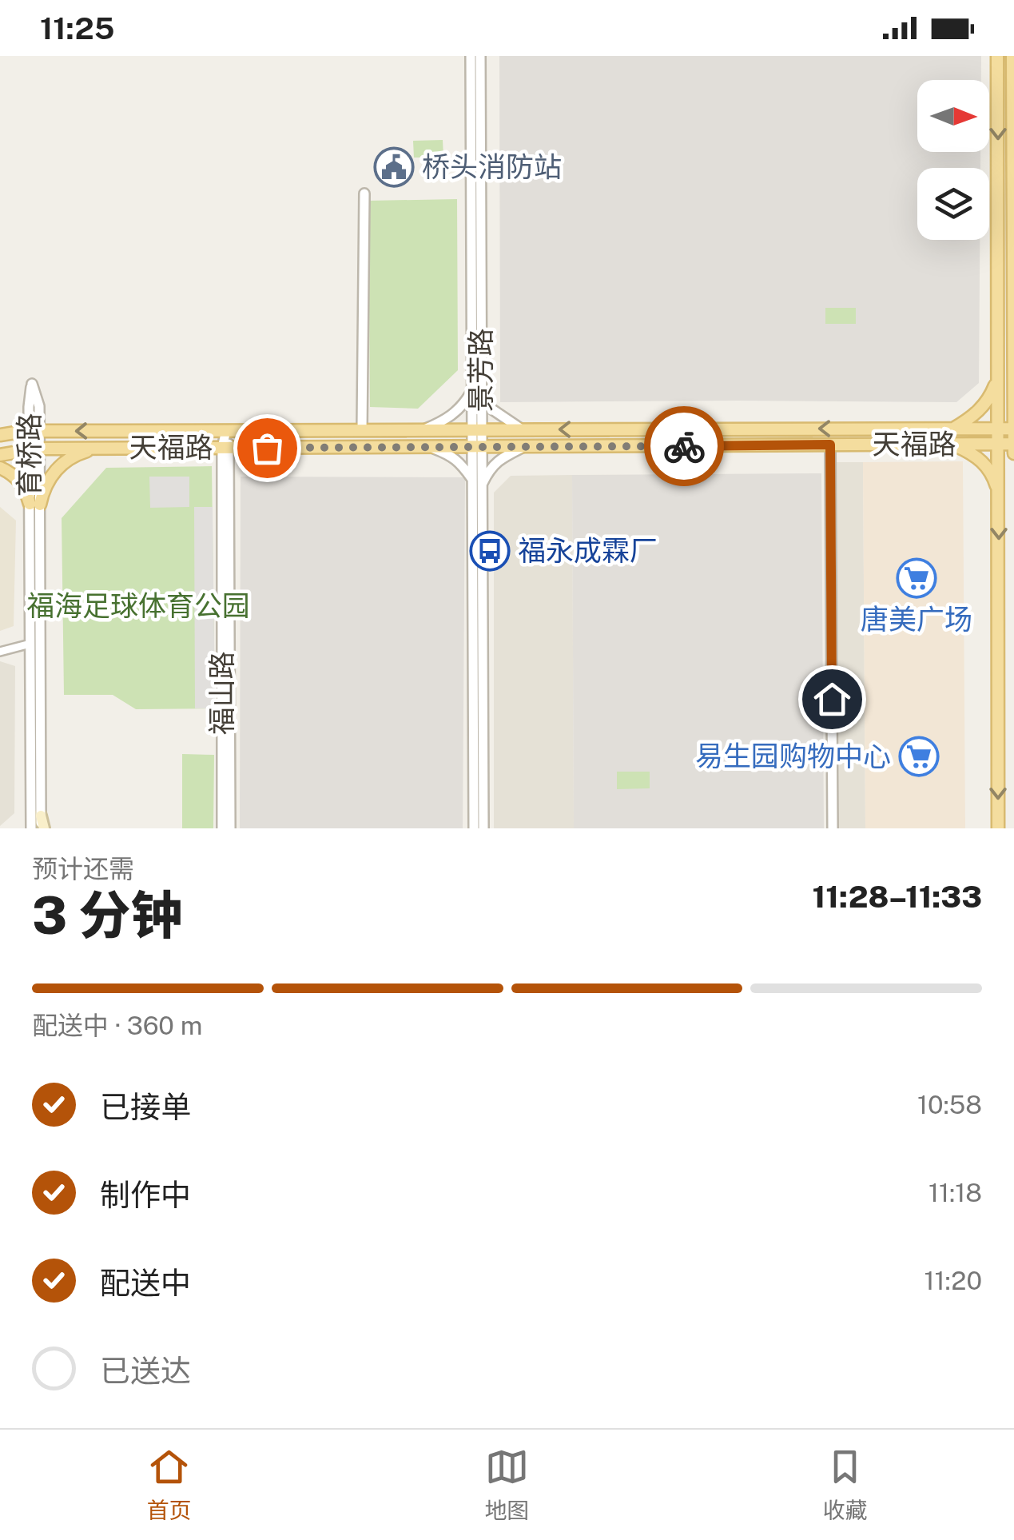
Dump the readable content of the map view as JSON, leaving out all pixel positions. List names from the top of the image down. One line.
{"streets":{"main road":["天福路"],"street":["景芳路","育桥路","福山路"]},"crossings":[["景芳路","天福路"],["天福路","育桥路"],["天福路","福山路"]],"parks":["福海足球体育公园"],"places":{"public building":["桥头消防站"],"bus stop":["福永成霖厂"],"supermarket":["唐美广场","易生园购物中心"]},"north":"right","page":{"status":"11:25","heading":["3 分钟","预计还需","11:28–11:33"],"bar":"配送中 · 360 m","list":[["已接单","10:58"],["制作中","11:18"],["配送中","11:20"],"已送达"],"tabs":["首页","地图","收藏"]}}
